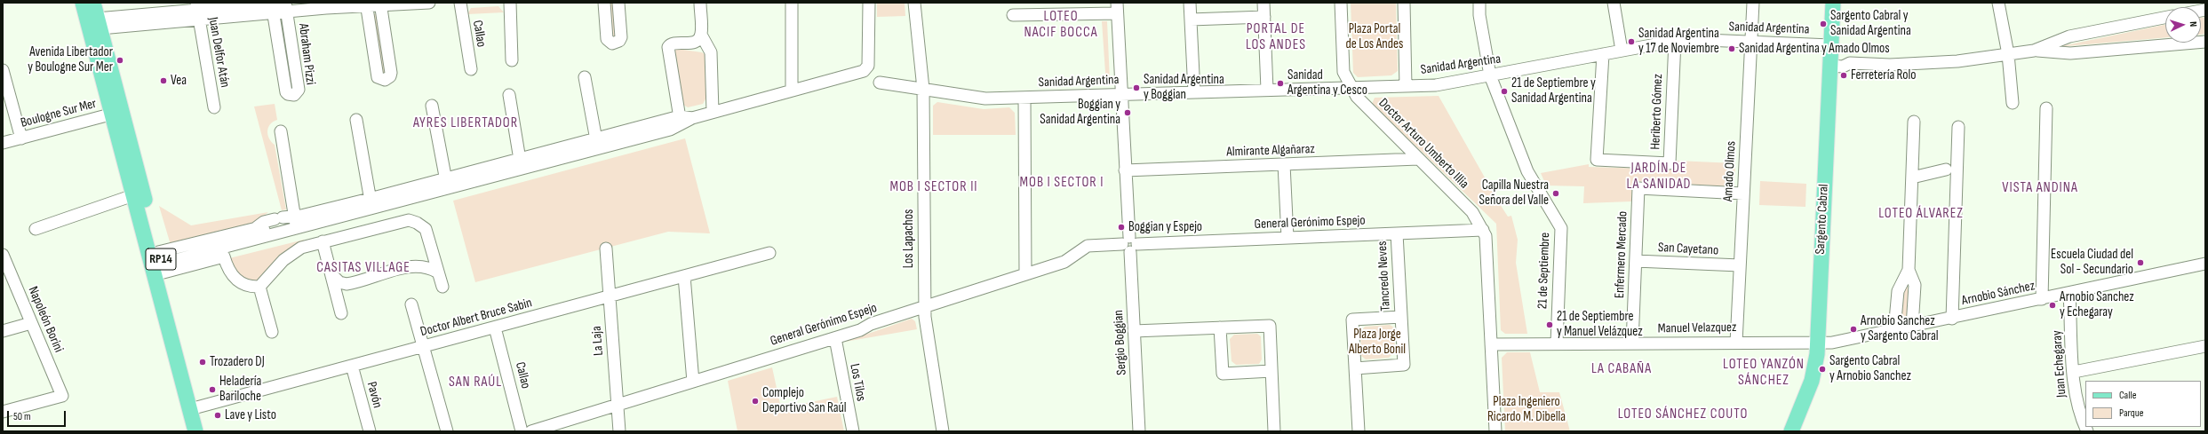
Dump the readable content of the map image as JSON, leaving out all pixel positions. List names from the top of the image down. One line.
{"streets":{"main road":["Sargento Cabral","RP14"],"street":["Sanidad Argentina","Callao","Juan Delfor Atán","Abraham Pizzi","Heriberto Gómez","Boulogne Sur Mer","Doctor Arturo Umberto Illia","Almirante Algañaraz","Amado Olmos","General Gerónimo Espejo","Los Lapachos","San Cayetano","Enfermero Mercado","21 de Septiembre","Tancredo Neves","Arnobio Sánchez","Doctor Albert Bruce Sabin","Napoleón Borini","Manuel Velazquez","La Laja","Sergio Boggian","Juan Echegaray","Los Tilos","Pavón"]},"crossings":[["Sanidad Argentina","Heriberto Gómez"],["Sanidad Argentina","Doctor Arturo Umberto Illia"],["Sanidad Argentina","Amado Olmos"],["Sanidad Argentina","Sargento Cabral"],["Sanidad Argentina","Los Lapachos"],["Sanidad Argentina","21 de Septiembre"],["Sanidad Argentina","Sergio Boggian"],["Callao","Doctor Albert Bruce Sabin"],["Boulogne Sur Mer","RP14"],["Doctor Arturo Umberto Illia","Almirante Algañaraz"],["Doctor Arturo Umberto Illia","General Gerónimo Espejo"],["Doctor Arturo Umberto Illia","Manuel Velazquez"],["Almirante Algañaraz","Sergio Boggian"],["Amado Olmos","San Cayetano"],["Amado Olmos","Enfermero Mercado"],["Amado Olmos","Manuel Velazquez"],["Sargento Cabral","Arnobio Sánchez"],["Sargento Cabral","Manuel Velazquez"],["General Gerónimo Espejo","Los Lapachos"],["General Gerónimo Espejo","Tancredo Neves"],["General Gerónimo Espejo","La Laja"],["General Gerónimo Espejo","Sergio Boggian"],["General Gerónimo Espejo","Los Tilos"],["San Cayetano","Enfermero Mercado"],["Enfermero Mercado","Manuel Velazquez"],["RP14","Doctor Albert Bruce Sabin"],["21 de Septiembre","Manuel Velazquez"],["Arnobio Sánchez","Manuel Velazquez"],["Arnobio Sánchez","Juan Echegaray"],["Doctor Albert Bruce Sabin","La Laja"],["Doctor Albert Bruce Sabin","Pavón"]],"districts":["LOTEO NACIF BOCCA","PORTAL DE LOS ANDES","AYRES LIBERTADOR","JARDÍN DE LA SANIDAD","MOB I SECTOR I","MOB I SECTOR II","VISTA ANDINA","LOTEO ÁLVAREZ","CASITAS VILLAGE","LOTEO YANZÓN SÁNCHEZ","LA CABAÑA","SAN RAÚL","LOTEO SÁNCHEZ COUTO"],"parks":["Plaza Portal de Los Andes","Plaza Jorge Alberto Bonil","Plaza Ingeniero Ricardo M. Dibella"],"places":["Sargento Cabral y Sanidad Argentina","Sanidad Argentina y 17 de Noviembre","Sanidad Argentina y Amado Olmos","Avenida Libertador y Boulogne Sur Mer","Ferretería Rolo","Vea","Sanidad Argentina y Cesco","Sanidad Argentina y Boggian","21 de Septiembre y Sanidad Argentina","Boggian y Sanidad Argentina","Capilla Nuestra Señora del Valle","Boggian y Espejo","Escuela Ciudad del Sol - Secundario","Arnobio Sanchez y Echegaray","21 de Septiembre y Manuel Velázquez","Arnobio Sanchez y Sargento Cabral","Trozadero DJ","Sargento Cabral y Arnobio Sanchez","Heladería Bariloche","Complejo Deportivo San Raúl","Lave y Listo"],"legend":["Calle","Parque"],"scale_bar":"50 m","north":"right"}
